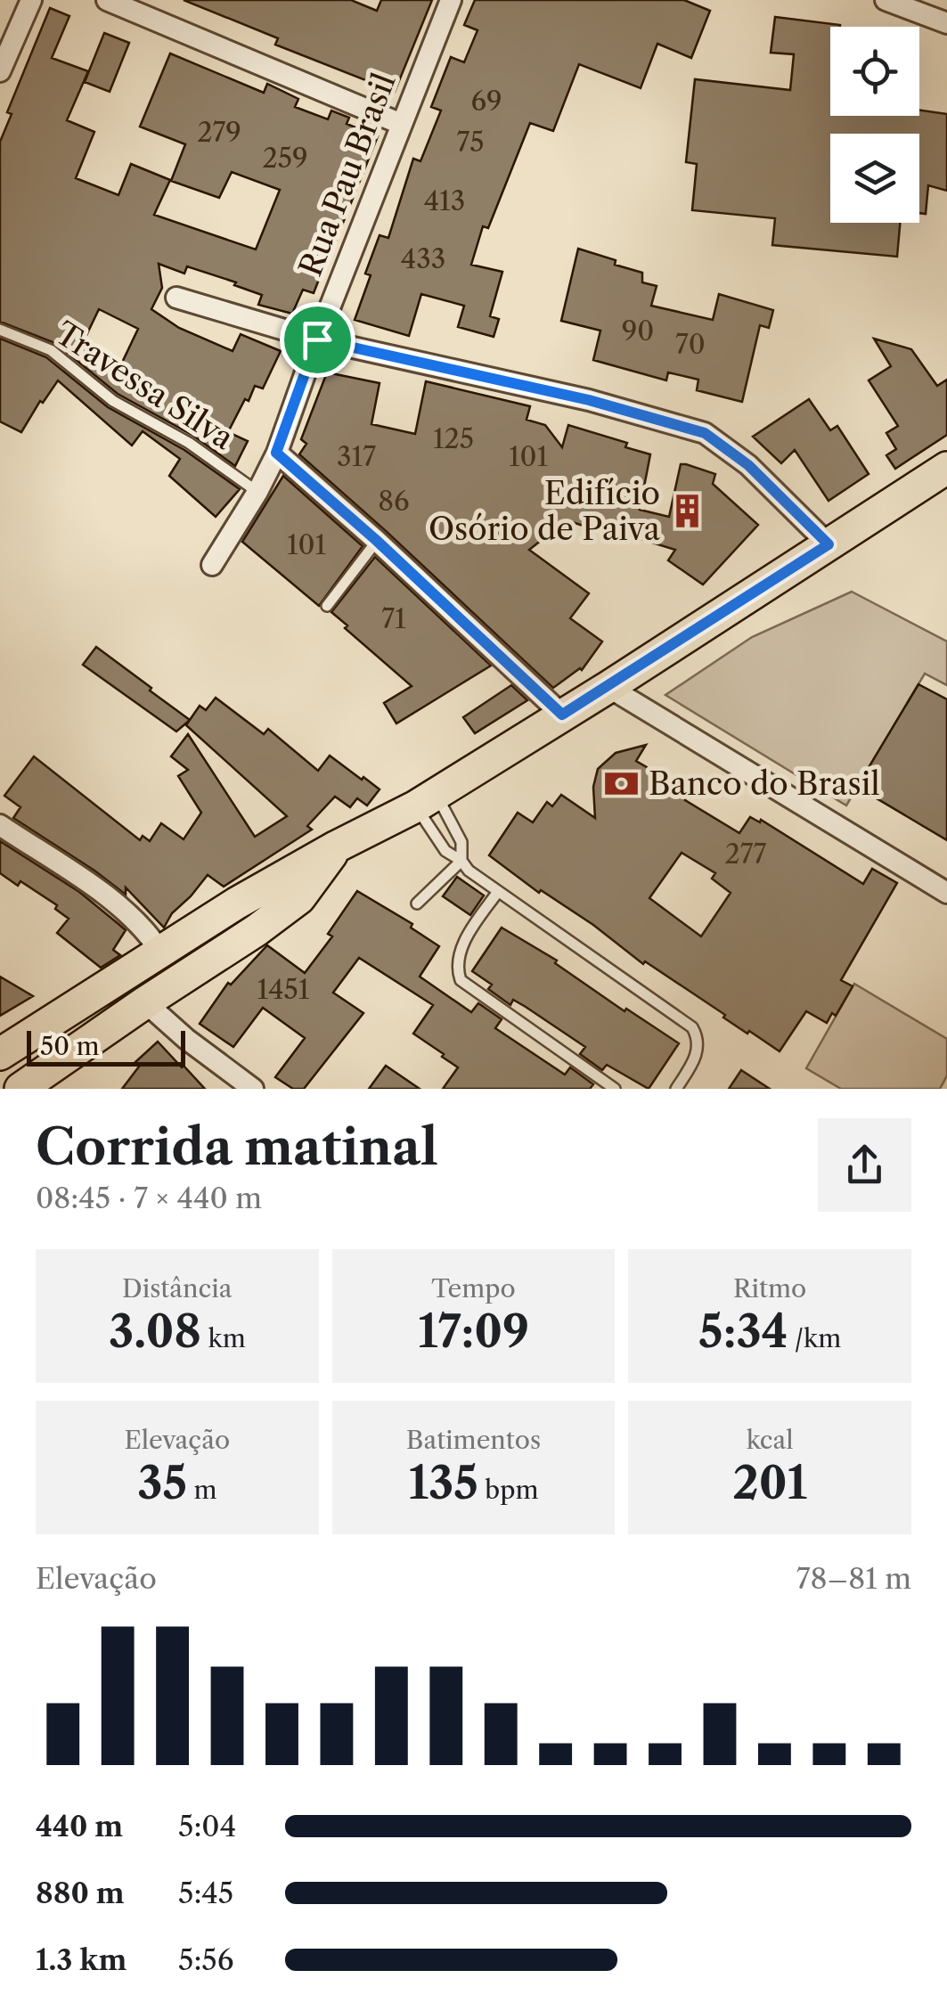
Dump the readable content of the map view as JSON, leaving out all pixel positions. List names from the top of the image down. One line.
{"streets":{"street":["Rua Pau Brasil"],"lane":["Travessa Silva"]},"crossings":[["Rua Pau Brasil","Travessa Silva"]],"places":{"building":["Edifício Osório de Paiva"],"bank":["Banco do Brasil"]},"house_numbers":["69","279","75","259","413","433","90","70","125","317","101","86","101","71","277","1451"],"scale_bar":"50 m","page":{"scale":"50 m","heading":["Corrida matinal","08:45 · 7 × 440 m"],"stats":[["Distância","3.08 km"],["Tempo","17:09"],["Ritmo","5:34 /km"],["Elevação","35 m"],["Batimentos","135 bpm"],["kcal","201"]],"chart":["Elevação","78–81 m"],"list":[{"name":"440 m","note":"5:04"},{"name":"880 m","note":"5:45"},{"name":"1.3 km","note":"5:56"}]}}
